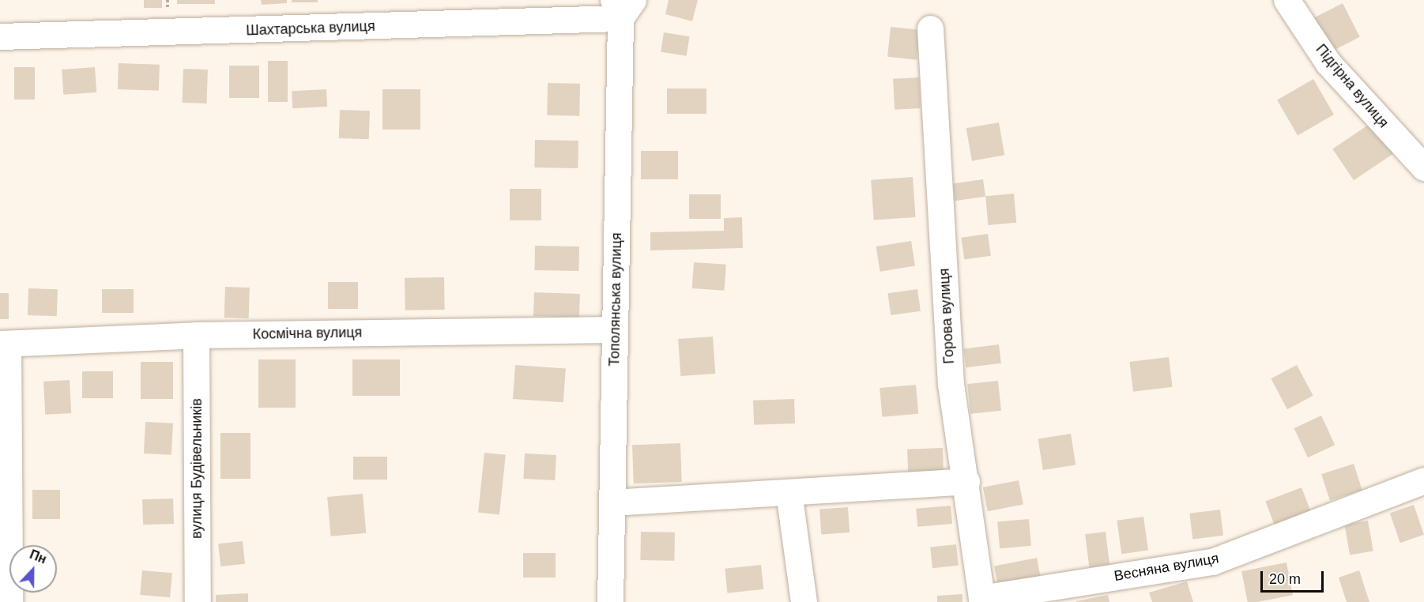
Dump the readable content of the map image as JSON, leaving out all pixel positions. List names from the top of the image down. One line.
{"streets":{"street":["Шахтарська вулиця","Підгірна вулиця","Тополянська вулиця","Горова вулиця","Космічна вулиця","вулиця Будівельників","Весняна вулиця"]},"crossings":[["Шахтарська вулиця","Тополянська вулиця"],["Тополянська вулиця","Космічна вулиця"],["Горова вулиця","Весняна вулиця"],["Космічна вулиця","вулиця Будівельників"]],"scale_bar":"20 m","north":"top"}
